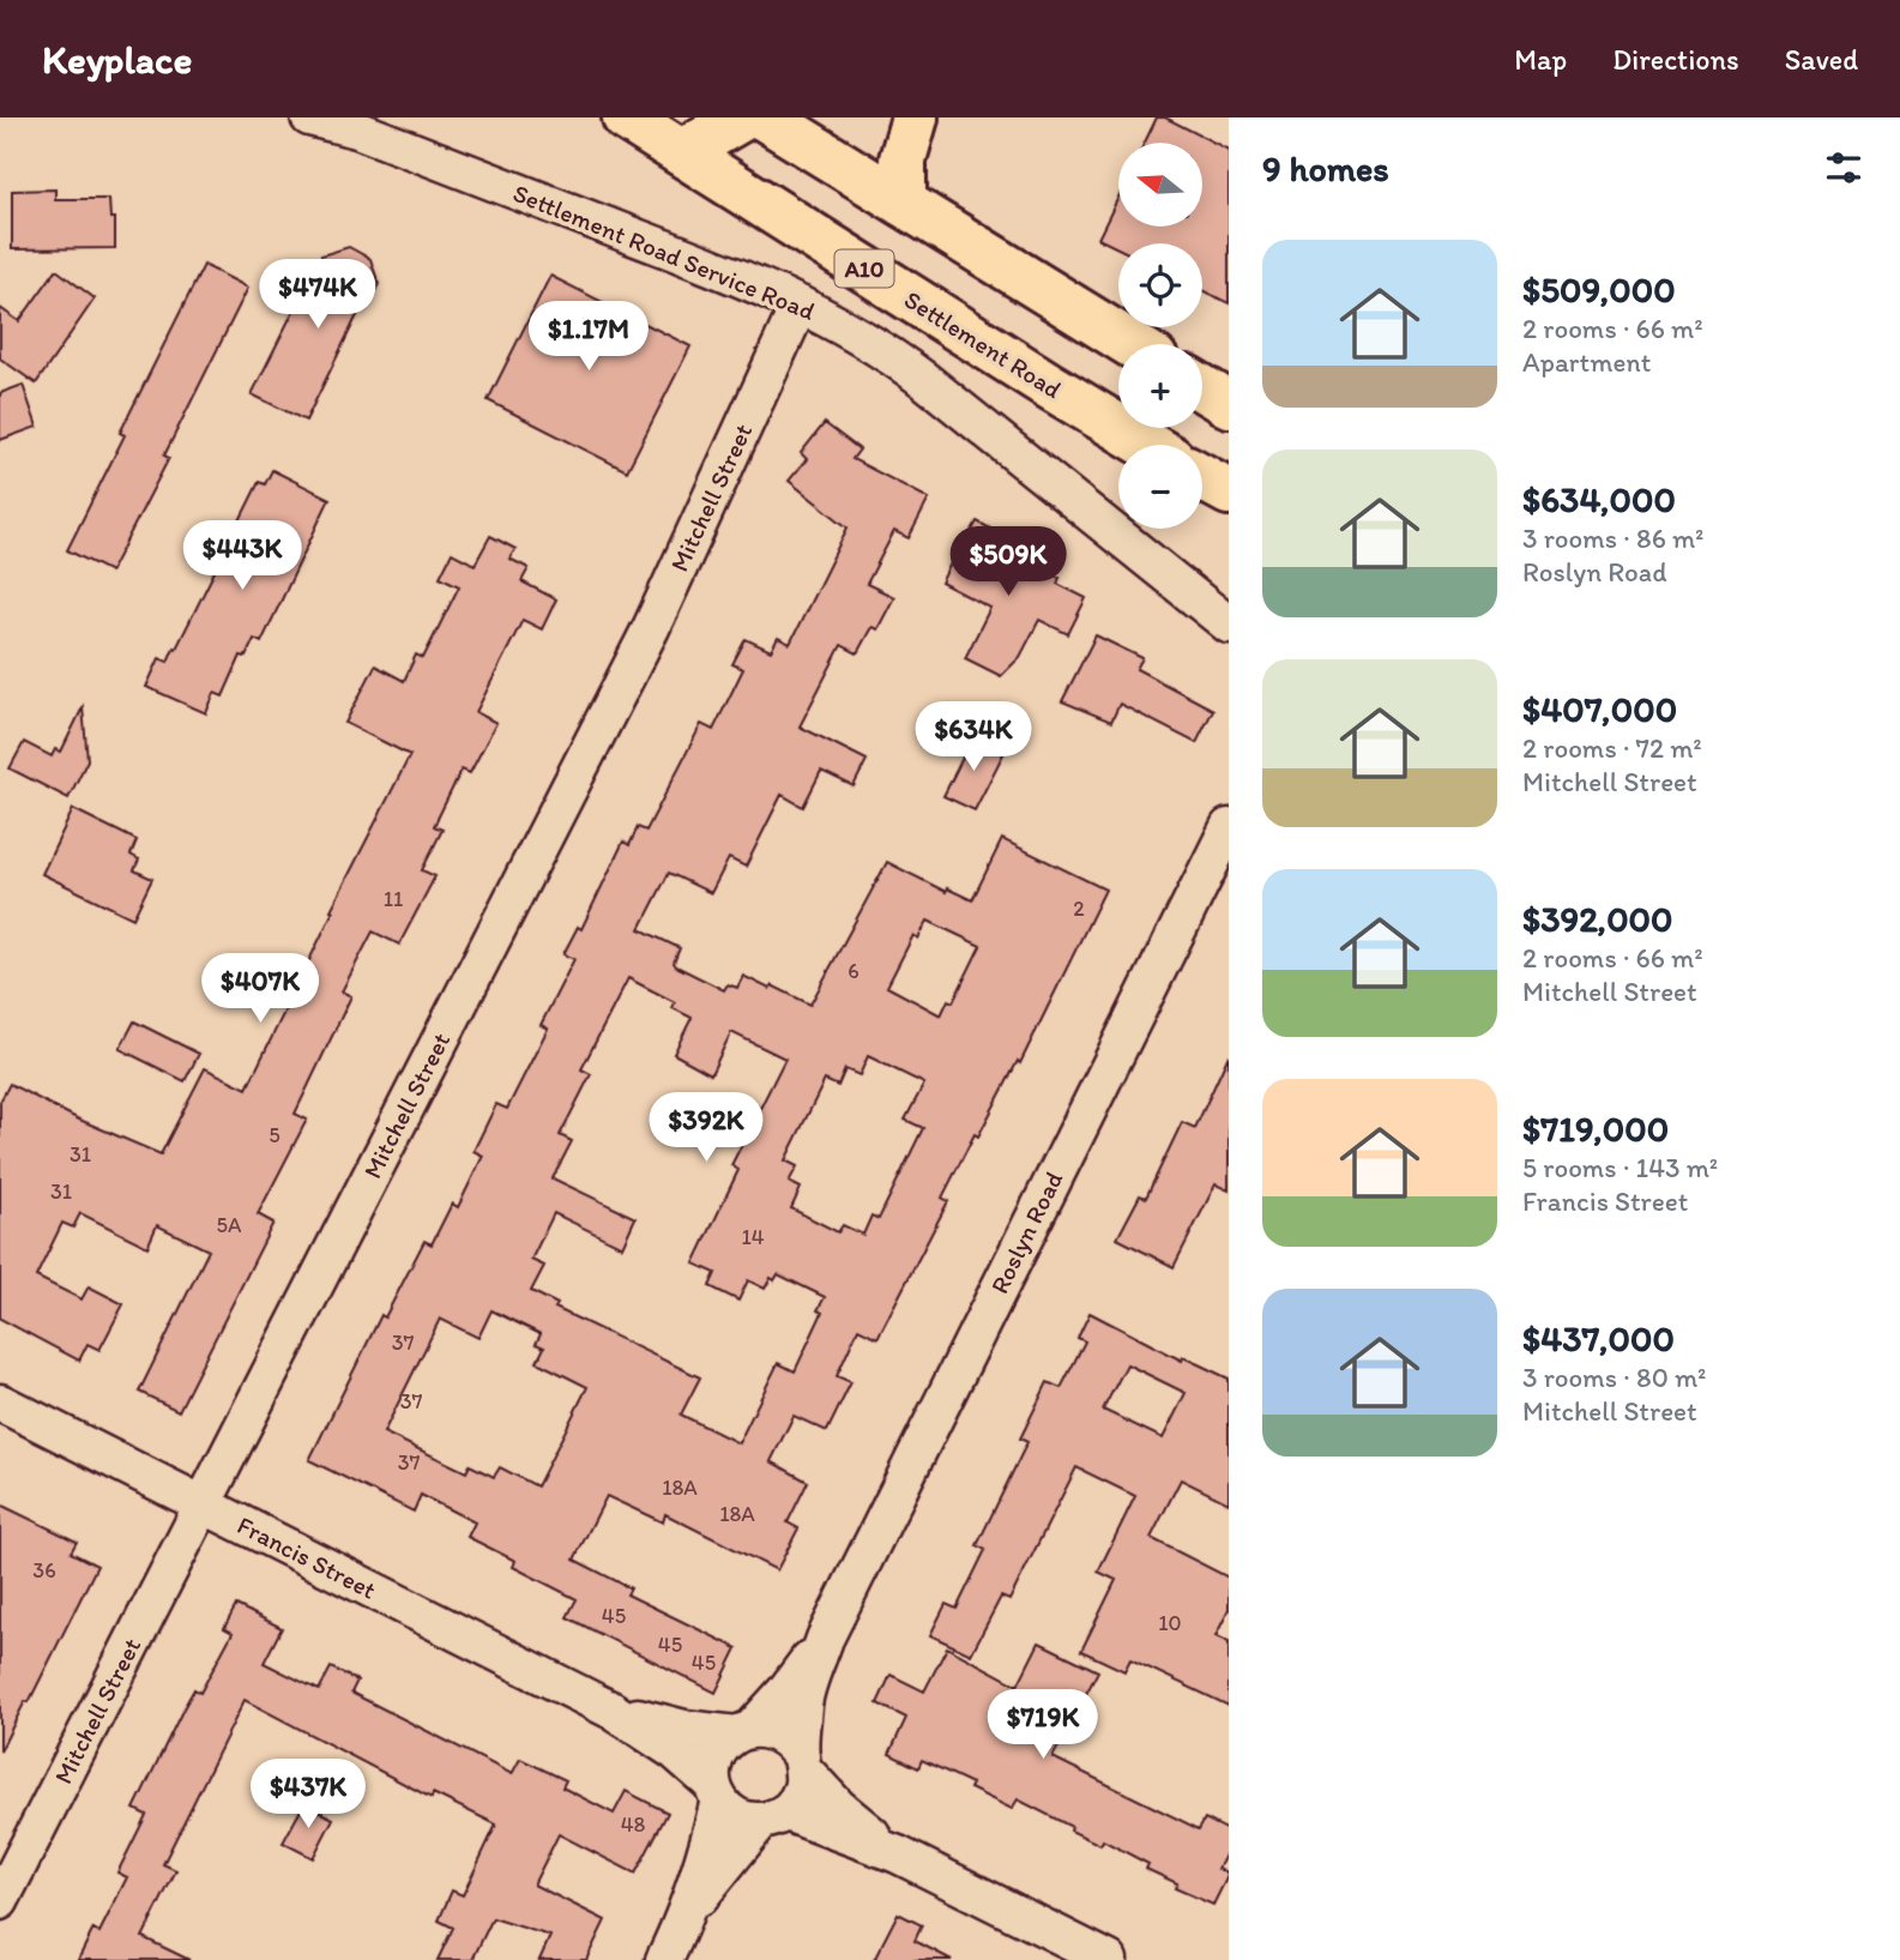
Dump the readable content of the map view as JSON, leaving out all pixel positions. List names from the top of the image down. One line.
{"streets":{"main road":["A10","Settlement Road"],"street":["Settlement Road Service Road","Mitchell Street","Roslyn Road","Francis Street"]},"crossings":[["Settlement Road Service Road","Mitchell Street"],["Mitchell Street","Francis Street"],["Roslyn Road","Francis Street"]],"house_numbers":["11","2","6","5","31","31","5A","14","37","37","37","18A","18A","36","45","10","45","45","48"],"north":"left","page":{"header":"Keyplace","nav":["Map","Directions","Saved"],"heading":"9 homes","map_buttons":["+","−"],"list":[{"name":"$509,000","note":"2 rooms · 66 m² · Apartment"},{"name":"$634,000","note":"3 rooms · 86 m² · Roslyn Road"},{"name":"$407,000","note":"2 rooms · 72 m² · Mitchell Street"},{"name":"$392,000","note":"2 rooms · 66 m² · Mitchell Street"},{"name":"$719,000","note":"5 rooms · 143 m² · Francis Street"},{"name":"$437,000","note":"3 rooms · 80 m² · Mitchell Street"}],"price":["$474K","$1.17M","$443K","$509K","$634K","$407K","$392K","$719K","$437K"]}}
